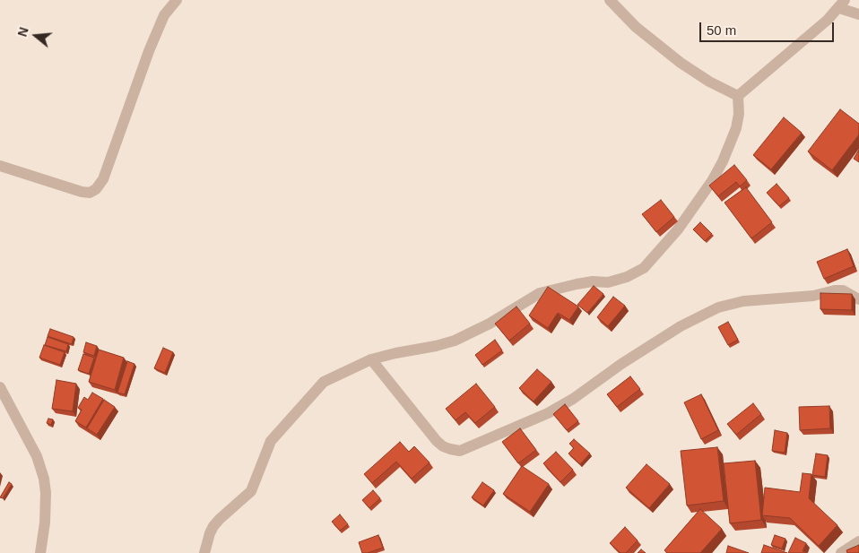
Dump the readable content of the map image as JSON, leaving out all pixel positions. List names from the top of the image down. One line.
{"scale_bar":"50 m","north":"left"}
